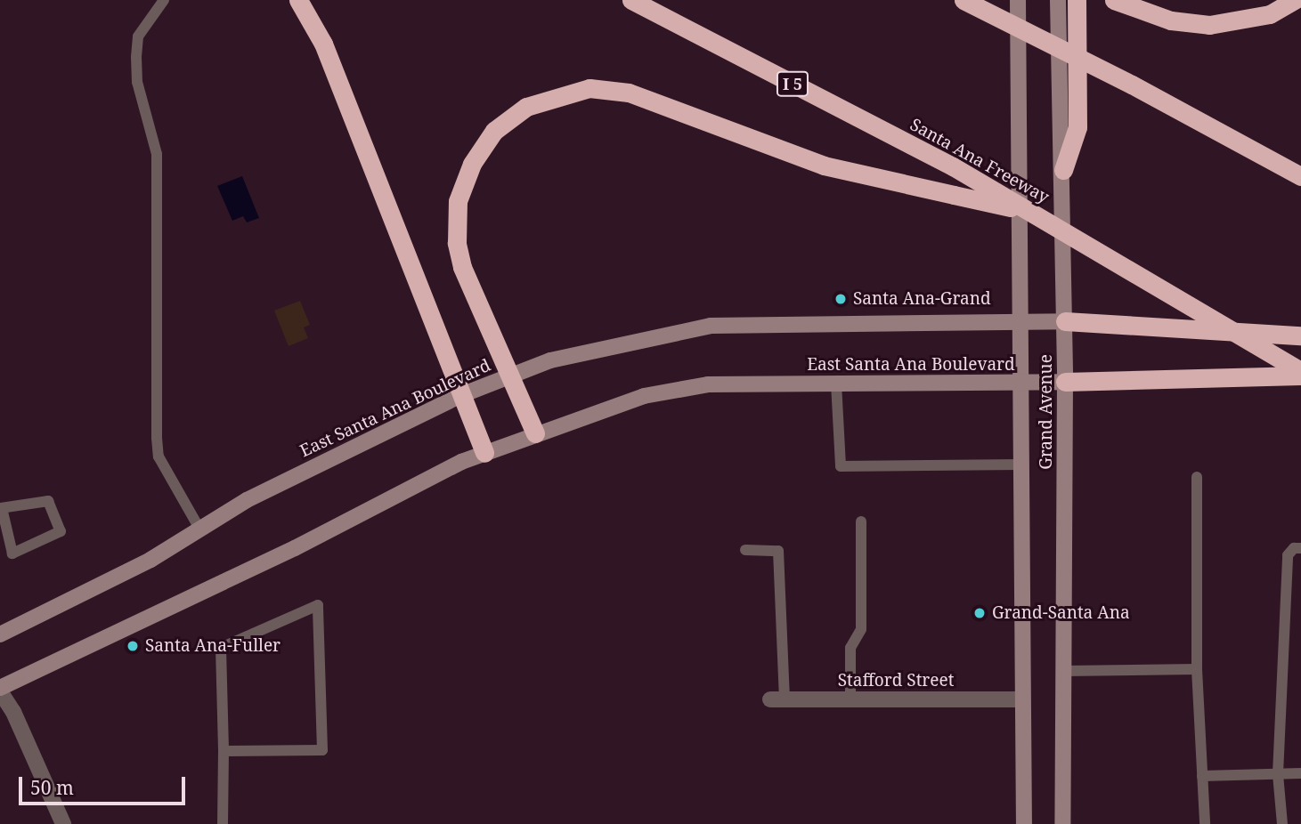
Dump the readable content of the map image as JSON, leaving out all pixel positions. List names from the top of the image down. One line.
{"streets":{"highway":["I 5","Santa Ana Freeway"],"main road":["East Santa Ana Boulevard","Grand Avenue"],"street":["Stafford Street"]},"crossings":[["East Santa Ana Boulevard","Grand Avenue"],["Grand Avenue","Stafford Street"]],"places":["Santa Ana-Grand","Grand-Santa Ana","Santa Ana-Fuller"],"scale_bar":"50 m"}
